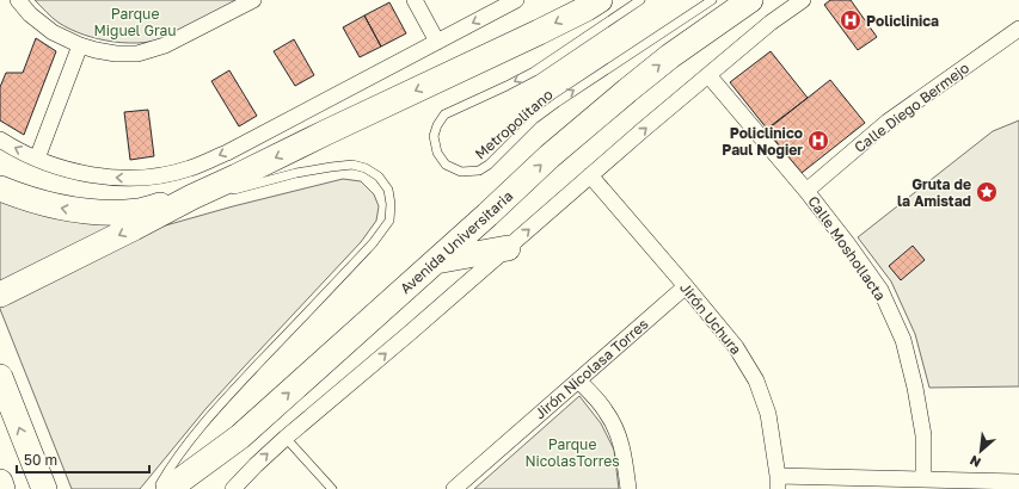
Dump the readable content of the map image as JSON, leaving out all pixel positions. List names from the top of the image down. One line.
{"streets":{"main road":["Avenida Universitaria"],"street":["Calle Diego Bermejo","Calle Moshollacta","Jirón Uchura","Jirón Nicolasa Torres"],"lane":["Metropolitano"]},"crossings":[["Calle Diego Bermejo","Calle Moshollacta"],["Jirón Uchura","Jirón Nicolasa Torres"]],"parks":["Parque Miguel Grau","Parque NicolasTorres"],"places":{"hospital":["Policlinica","Policlinico Paul Nogier"],"place":["Gruta de la Amistad"]},"scale_bar":"50 m","north":"bottom left"}
